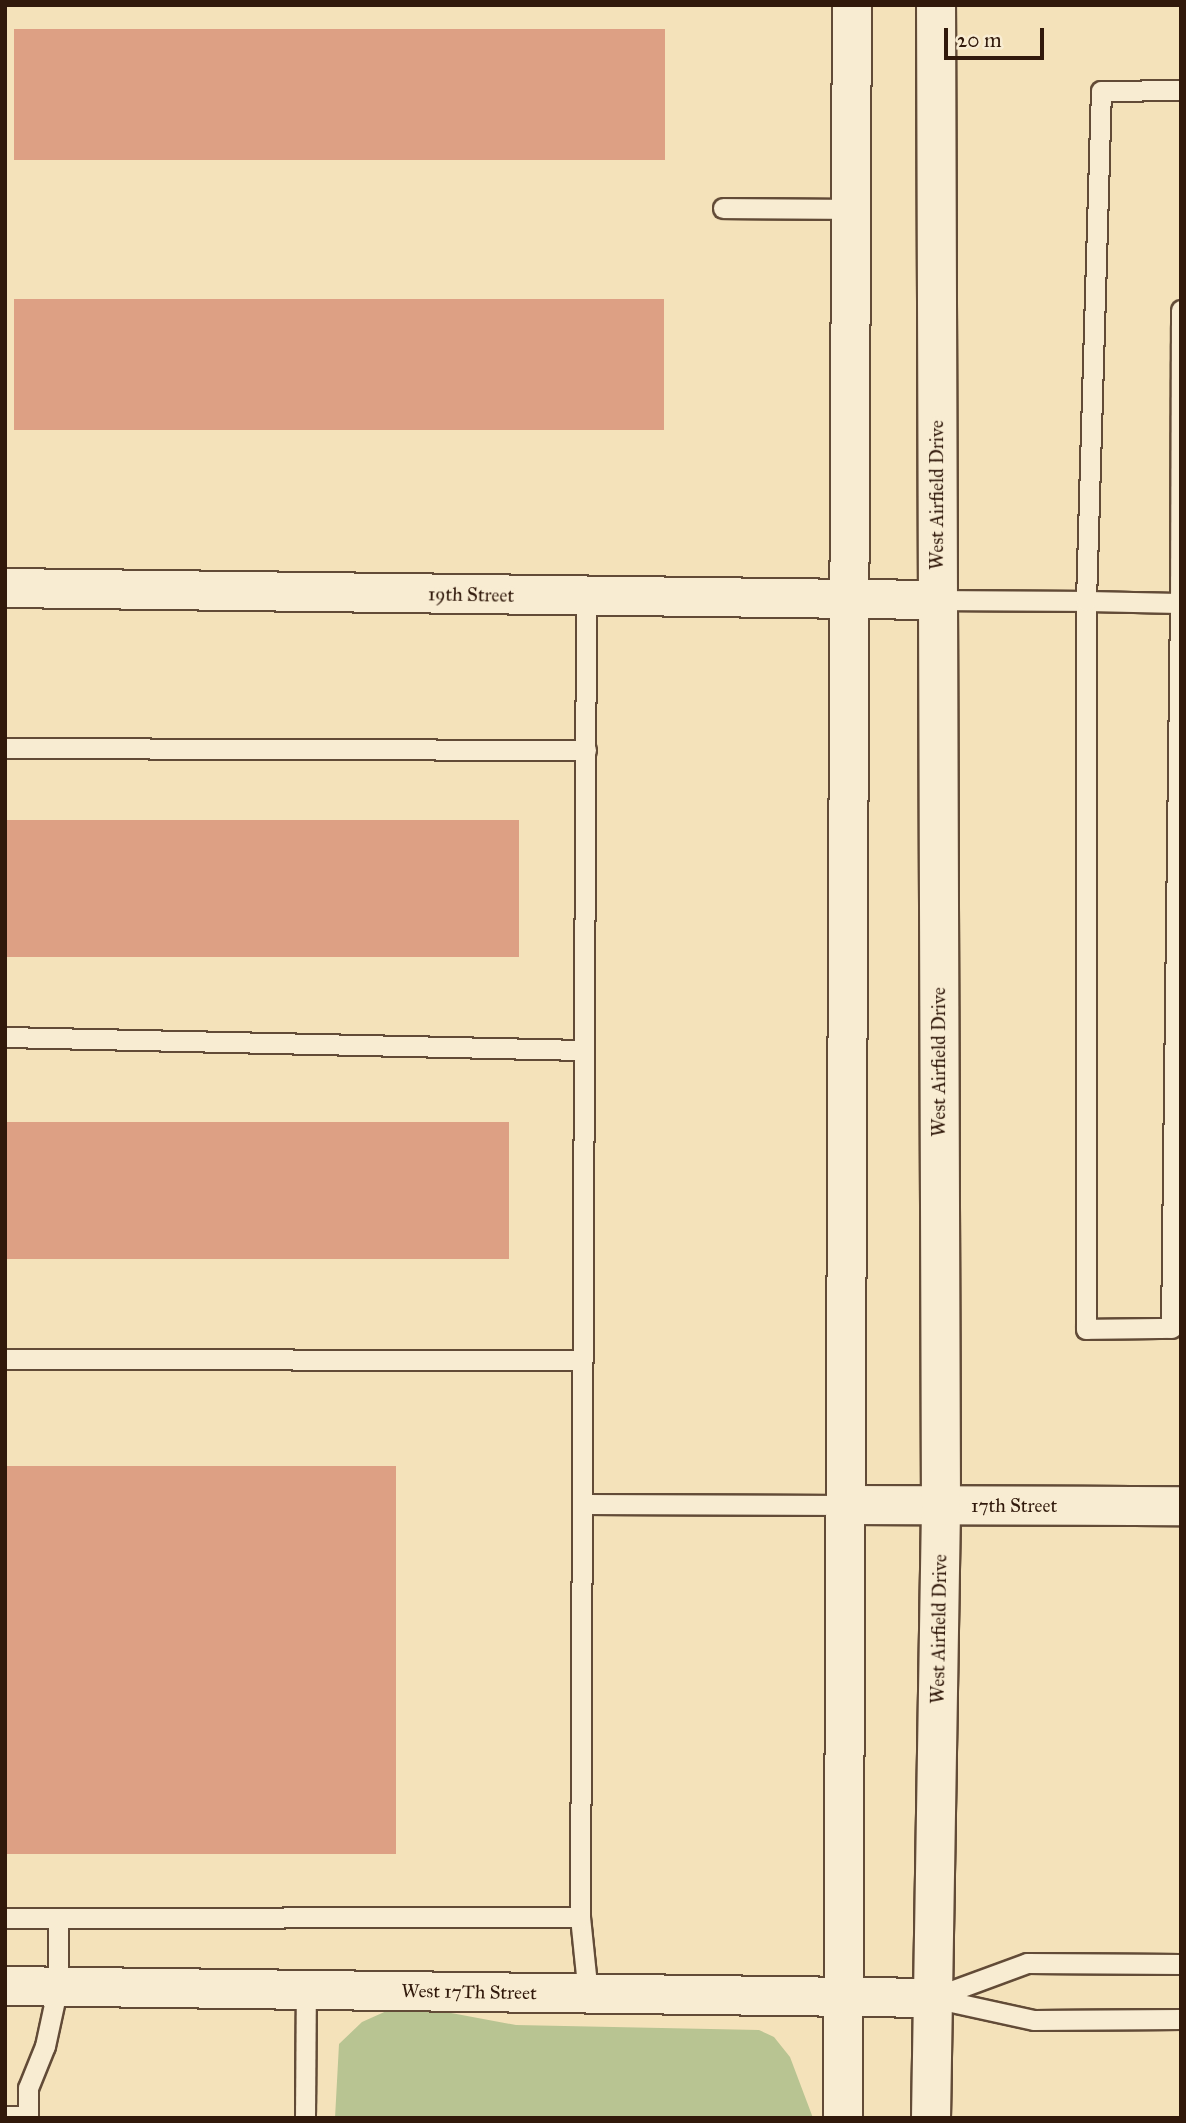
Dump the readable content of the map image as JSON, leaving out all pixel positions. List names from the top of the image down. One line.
{"streets":{"street":["West Airfield Drive","19th Street","17th Street","West 17Th Street"]},"crossings":[["West Airfield Drive","19th Street"],["West Airfield Drive","17th Street"],["West Airfield Drive","West 17Th Street"]],"scale_bar":"20 m"}
